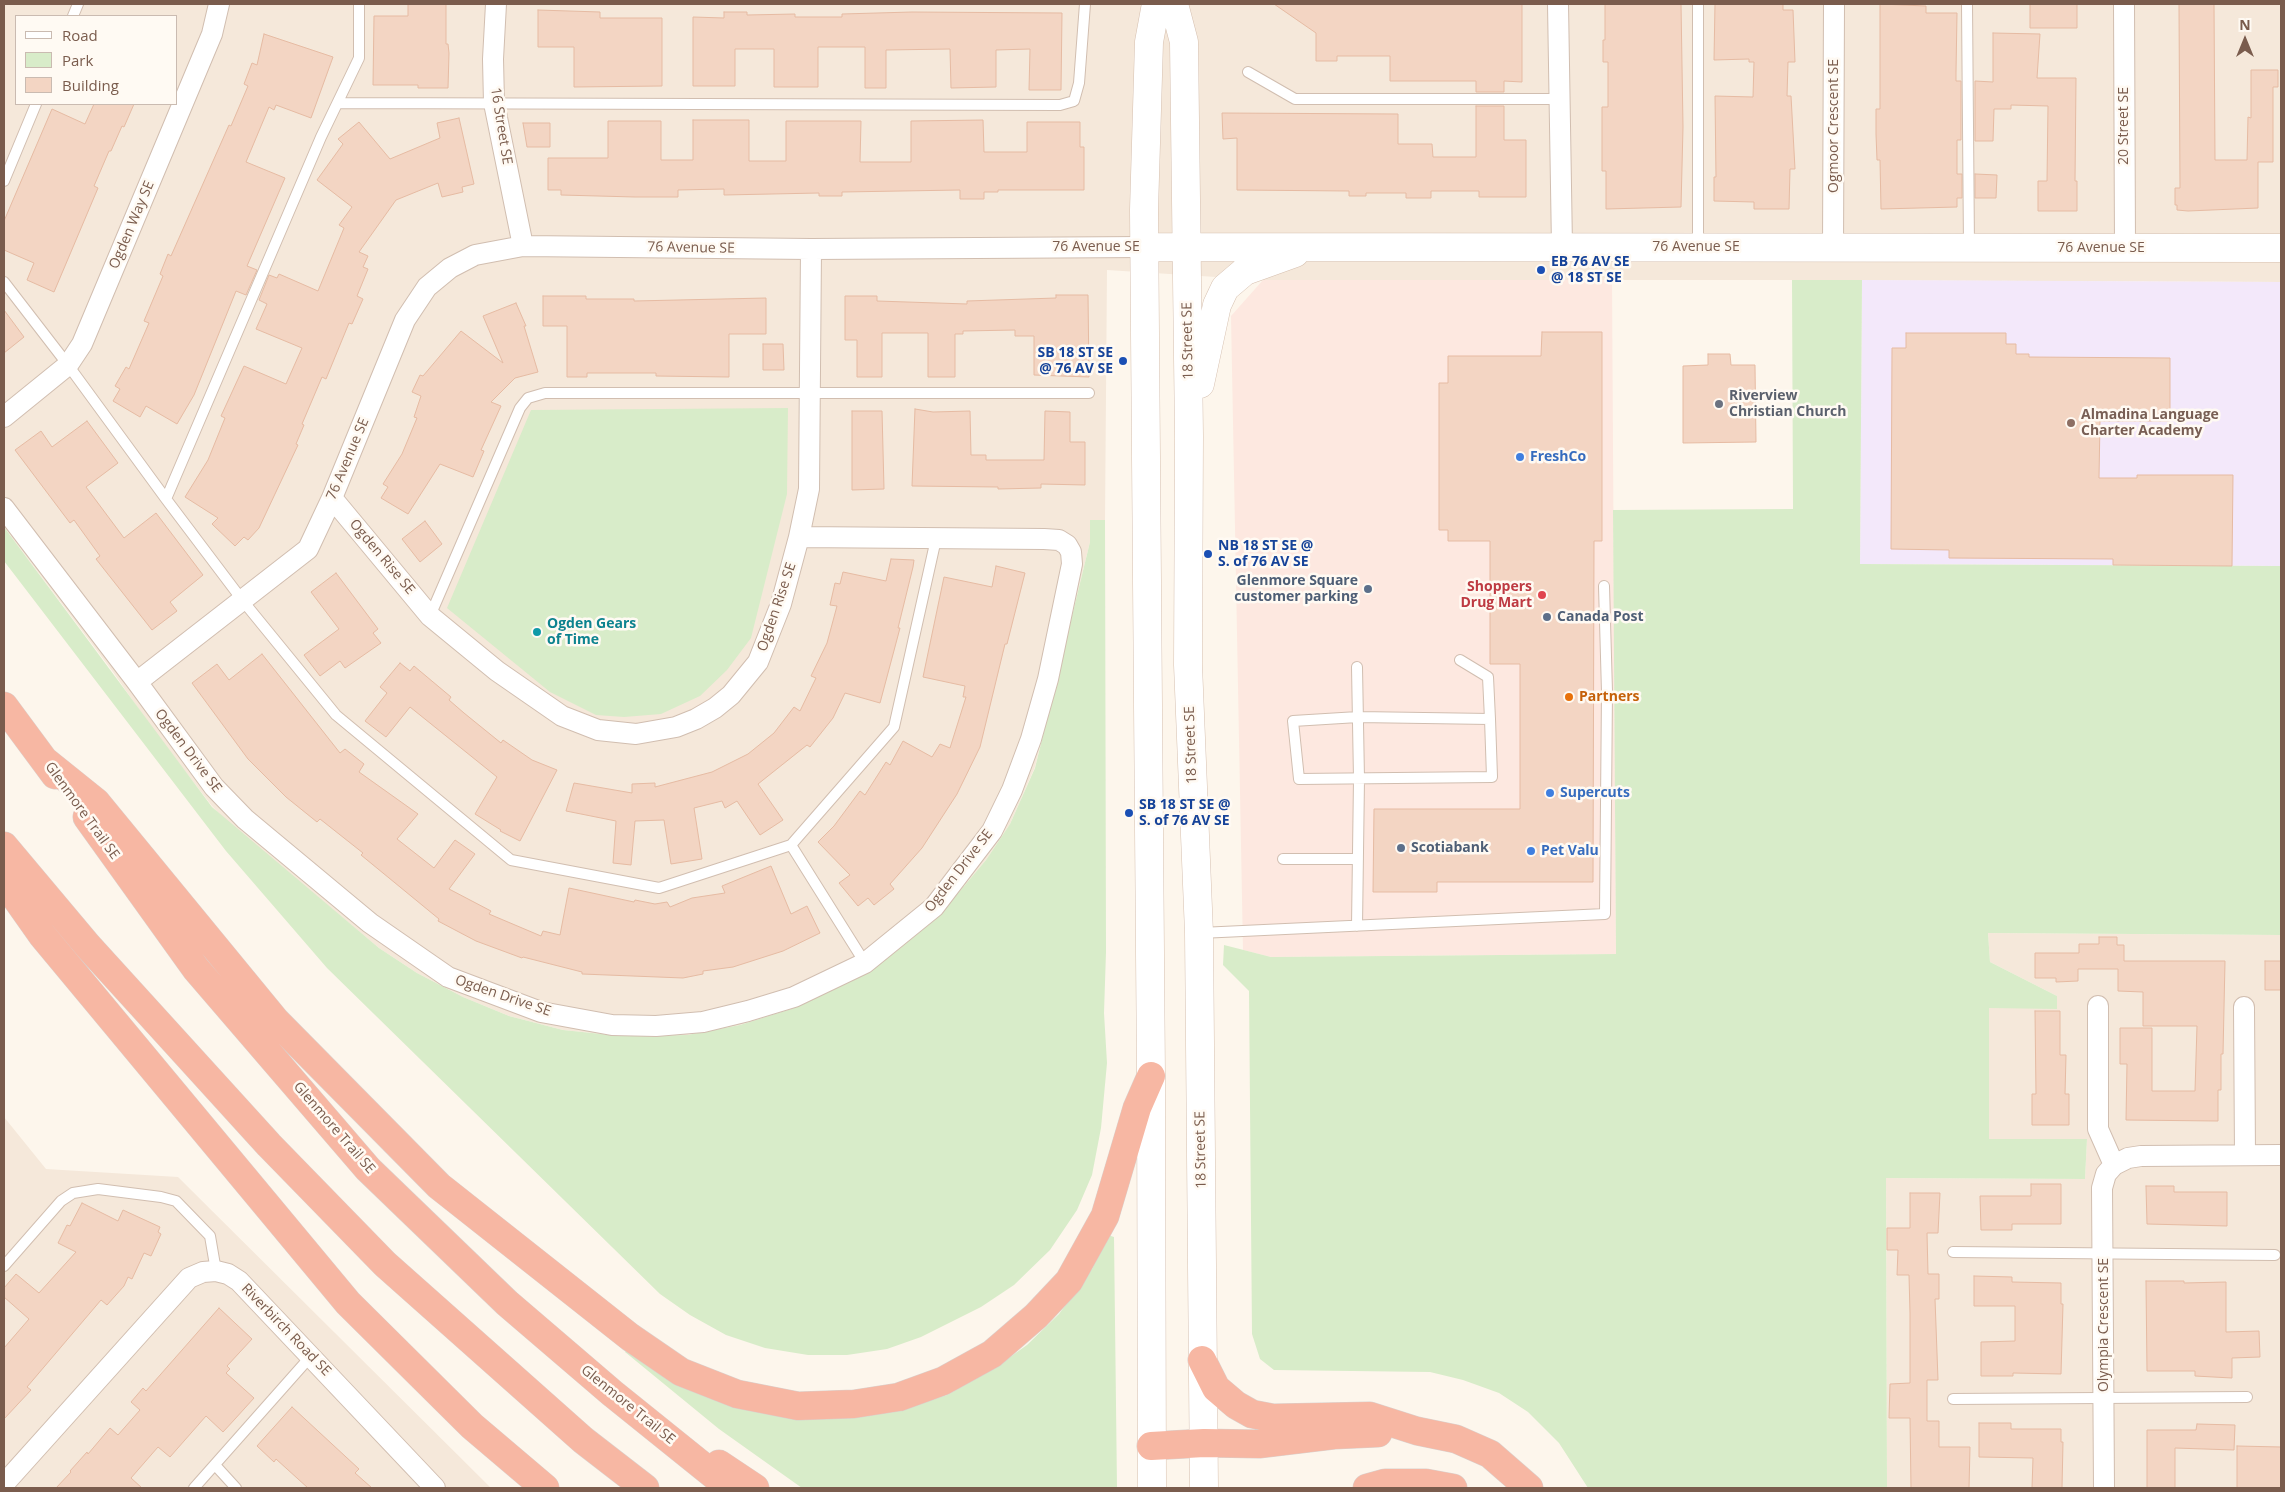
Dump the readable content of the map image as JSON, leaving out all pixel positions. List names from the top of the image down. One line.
{"streets":{"highway":["Glenmore Trail SE"],"street":["16 Street SE","Ogmoor Crescent SE","20 Street SE","Ogden Way SE","76 Avenue SE","18 Street SE","Ogden Rise SE","Ogden Drive SE","Olympia Crescent SE","Riverbirch Road SE"]},"crossings":[["16 Street SE","76 Avenue SE"],["Ogmoor Crescent SE","76 Avenue SE"],["20 Street SE","76 Avenue SE"],["76 Avenue SE","18 Street SE"],["76 Avenue SE","Ogden Rise SE"],["76 Avenue SE","Ogden Drive SE"],["Ogden Rise SE","Ogden Drive SE"]],"places":["EB 76 AV SE @ 18 ST SE","SB 18 ST SE @ 76 AV SE","Riverview Christian Church","Almadina Language Charter Academy","FreshCo","NB 18 ST SE @ S. of 76 AV SE","Glenmore Square customer parking","Shoppers Drug Mart","Canada Post","Ogden Gears of Time","Partners","Supercuts","SB 18 ST SE @ S. of 76 AV SE","Scotiabank","Pet Valu"],"legend":["Road","Park","Building"],"north":"top"}
